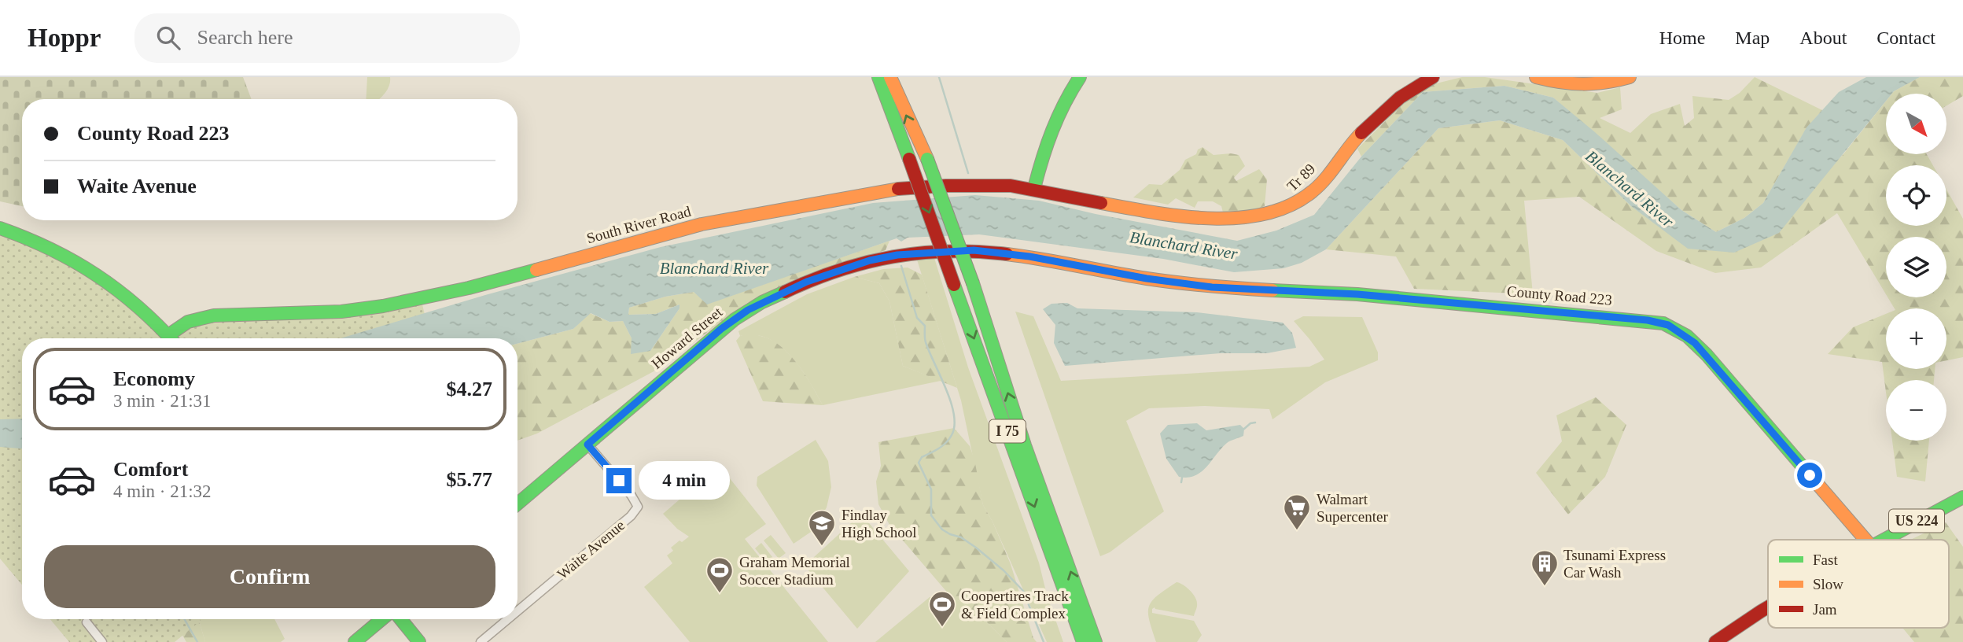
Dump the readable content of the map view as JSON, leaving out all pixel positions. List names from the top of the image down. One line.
{"streets":{"main road":["Tr 89","South River Road","County Road 223","Howard Street","I 75","US 224"],"street":["Waite Avenue"]},"crossings":[["Tr 89","South River Road"],["County Road 223","Howard Street"],["Howard Street","Waite Avenue"]],"water":["Blanchard River"],"places":{"supermarket":["Walmart Supercenter"],"school or university":["Findlay High School"],"building":["Tsunami Express Car Wash"],"sports":["Graham Memorial Soccer Stadium","Coopertires Track & Field Complex"]},"legend":["Fast","Slow","Jam"],"north":"bottom right","page":{"header":"Hoppr","search":"Search here","nav":["Home","Map","About","Contact"],"map_buttons":["+","−"],"banner":["County Road 223","Waite Avenue"],"list":[{"name":"Economy","note":"3 min · 21:31","value":"$4.27"},{"name":"Comfort","note":"4 min · 21:32","value":"$5.77"}],"bubble":"4 min","buttons":"Confirm"}}
